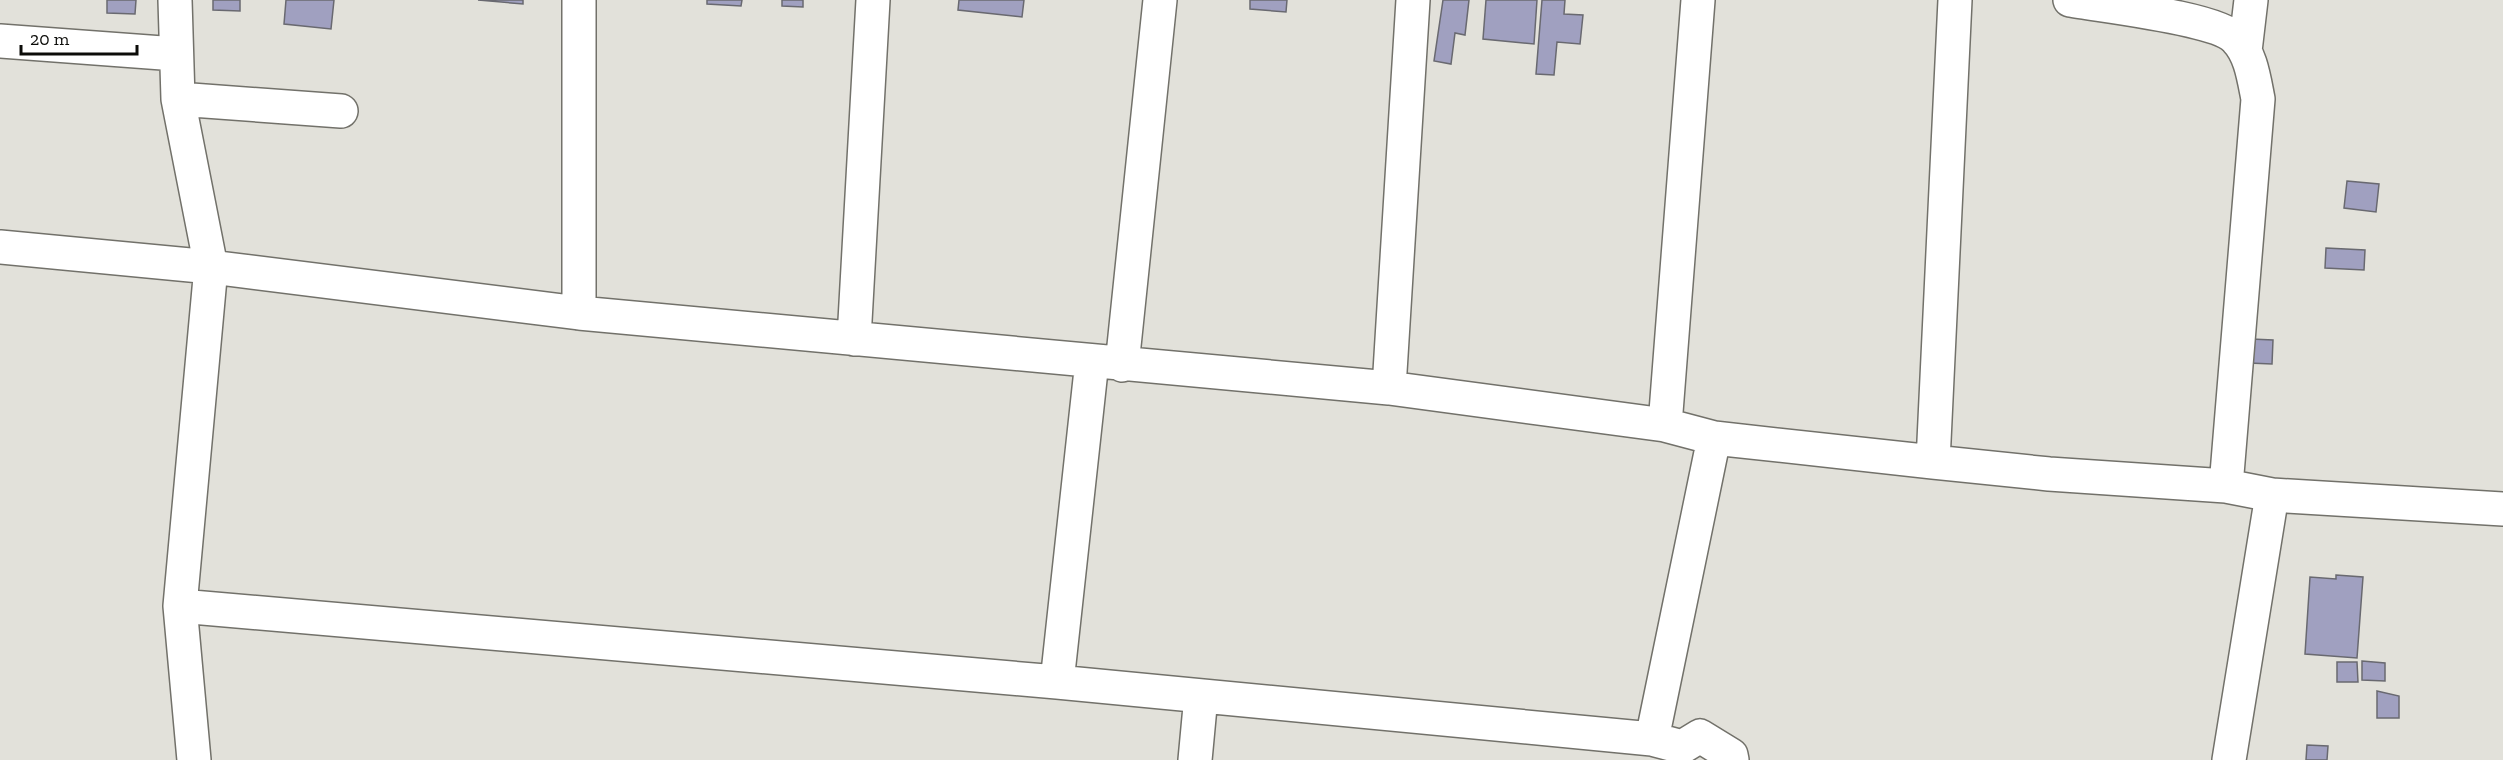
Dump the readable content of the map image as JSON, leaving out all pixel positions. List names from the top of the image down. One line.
{"scale_bar":"20 m"}
